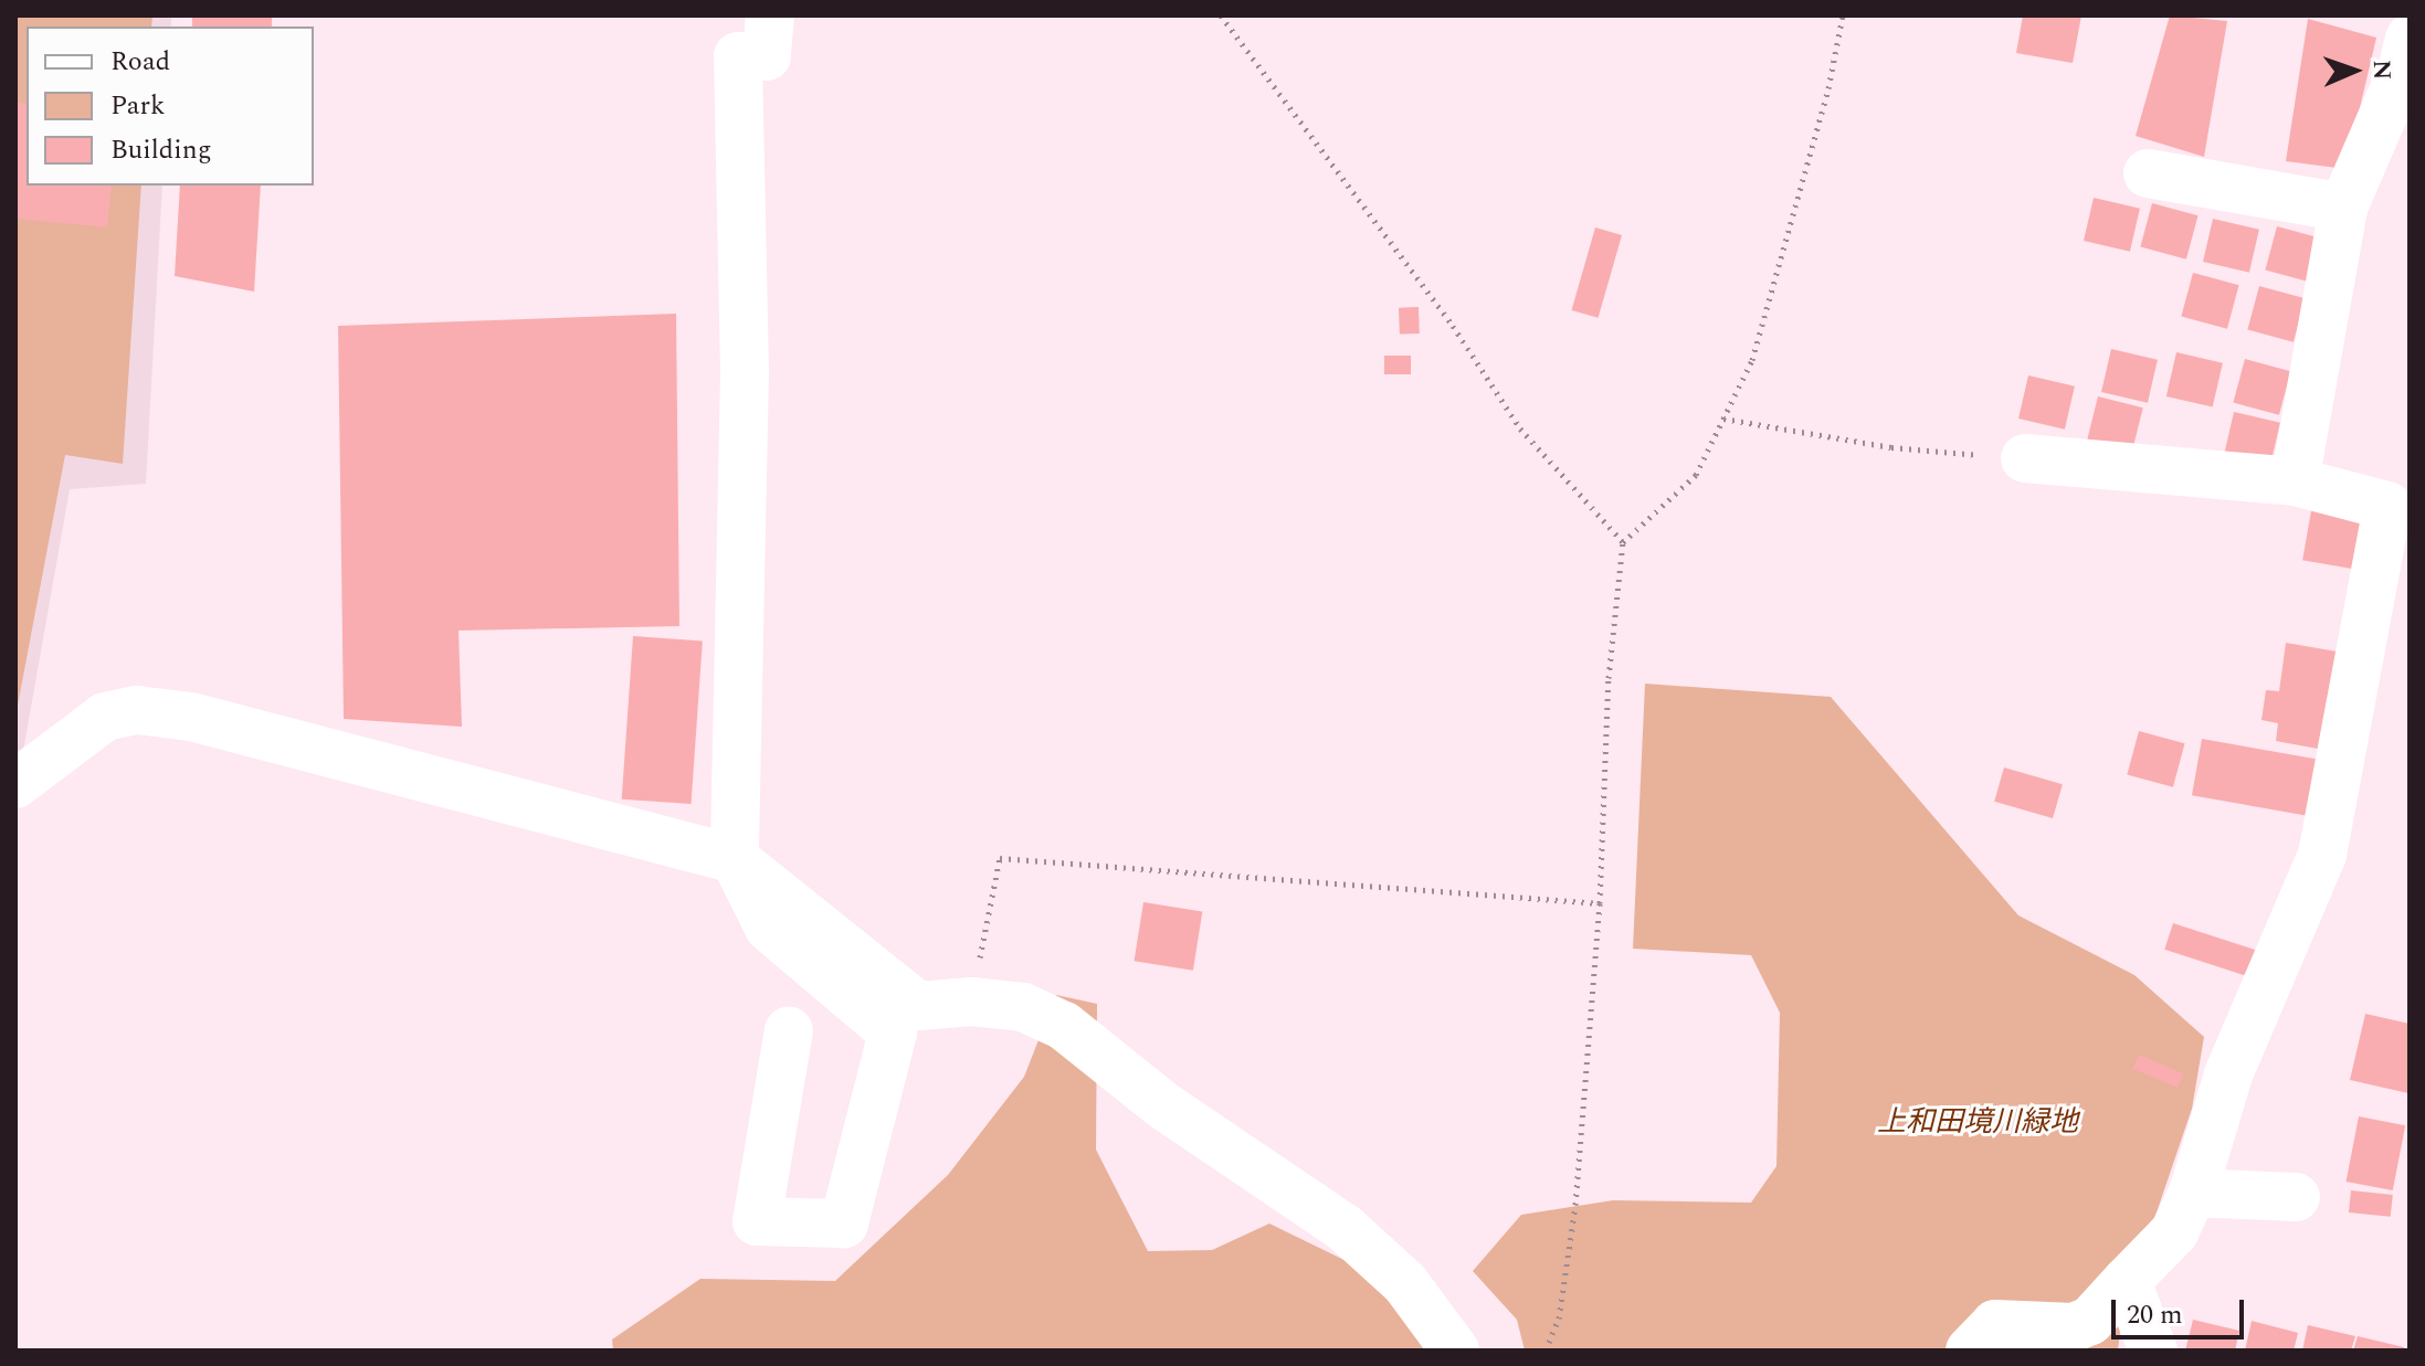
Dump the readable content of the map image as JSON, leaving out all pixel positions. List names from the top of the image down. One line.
{"parks":["上和田境川緑地"],"legend":["Road","Park","Building"],"scale_bar":"20 m","north":"right"}
